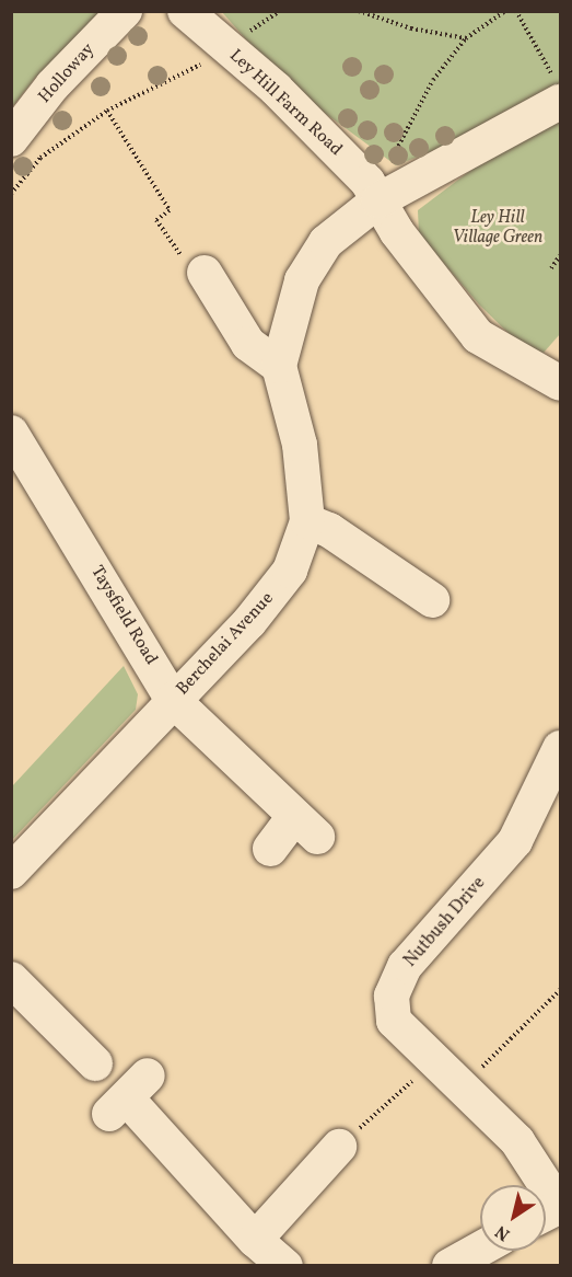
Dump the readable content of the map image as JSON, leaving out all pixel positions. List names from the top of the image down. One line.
{"streets":{"street":["Holloway","Ley Hill Farm Road","Taysfield Road","Berchelai Avenue","Nutbush Drive"]},"crossings":[["Ley Hill Farm Road","Berchelai Avenue"],["Taysfield Road","Berchelai Avenue"]],"parks":["Ley Hill Village Green"],"north":"bottom left"}
